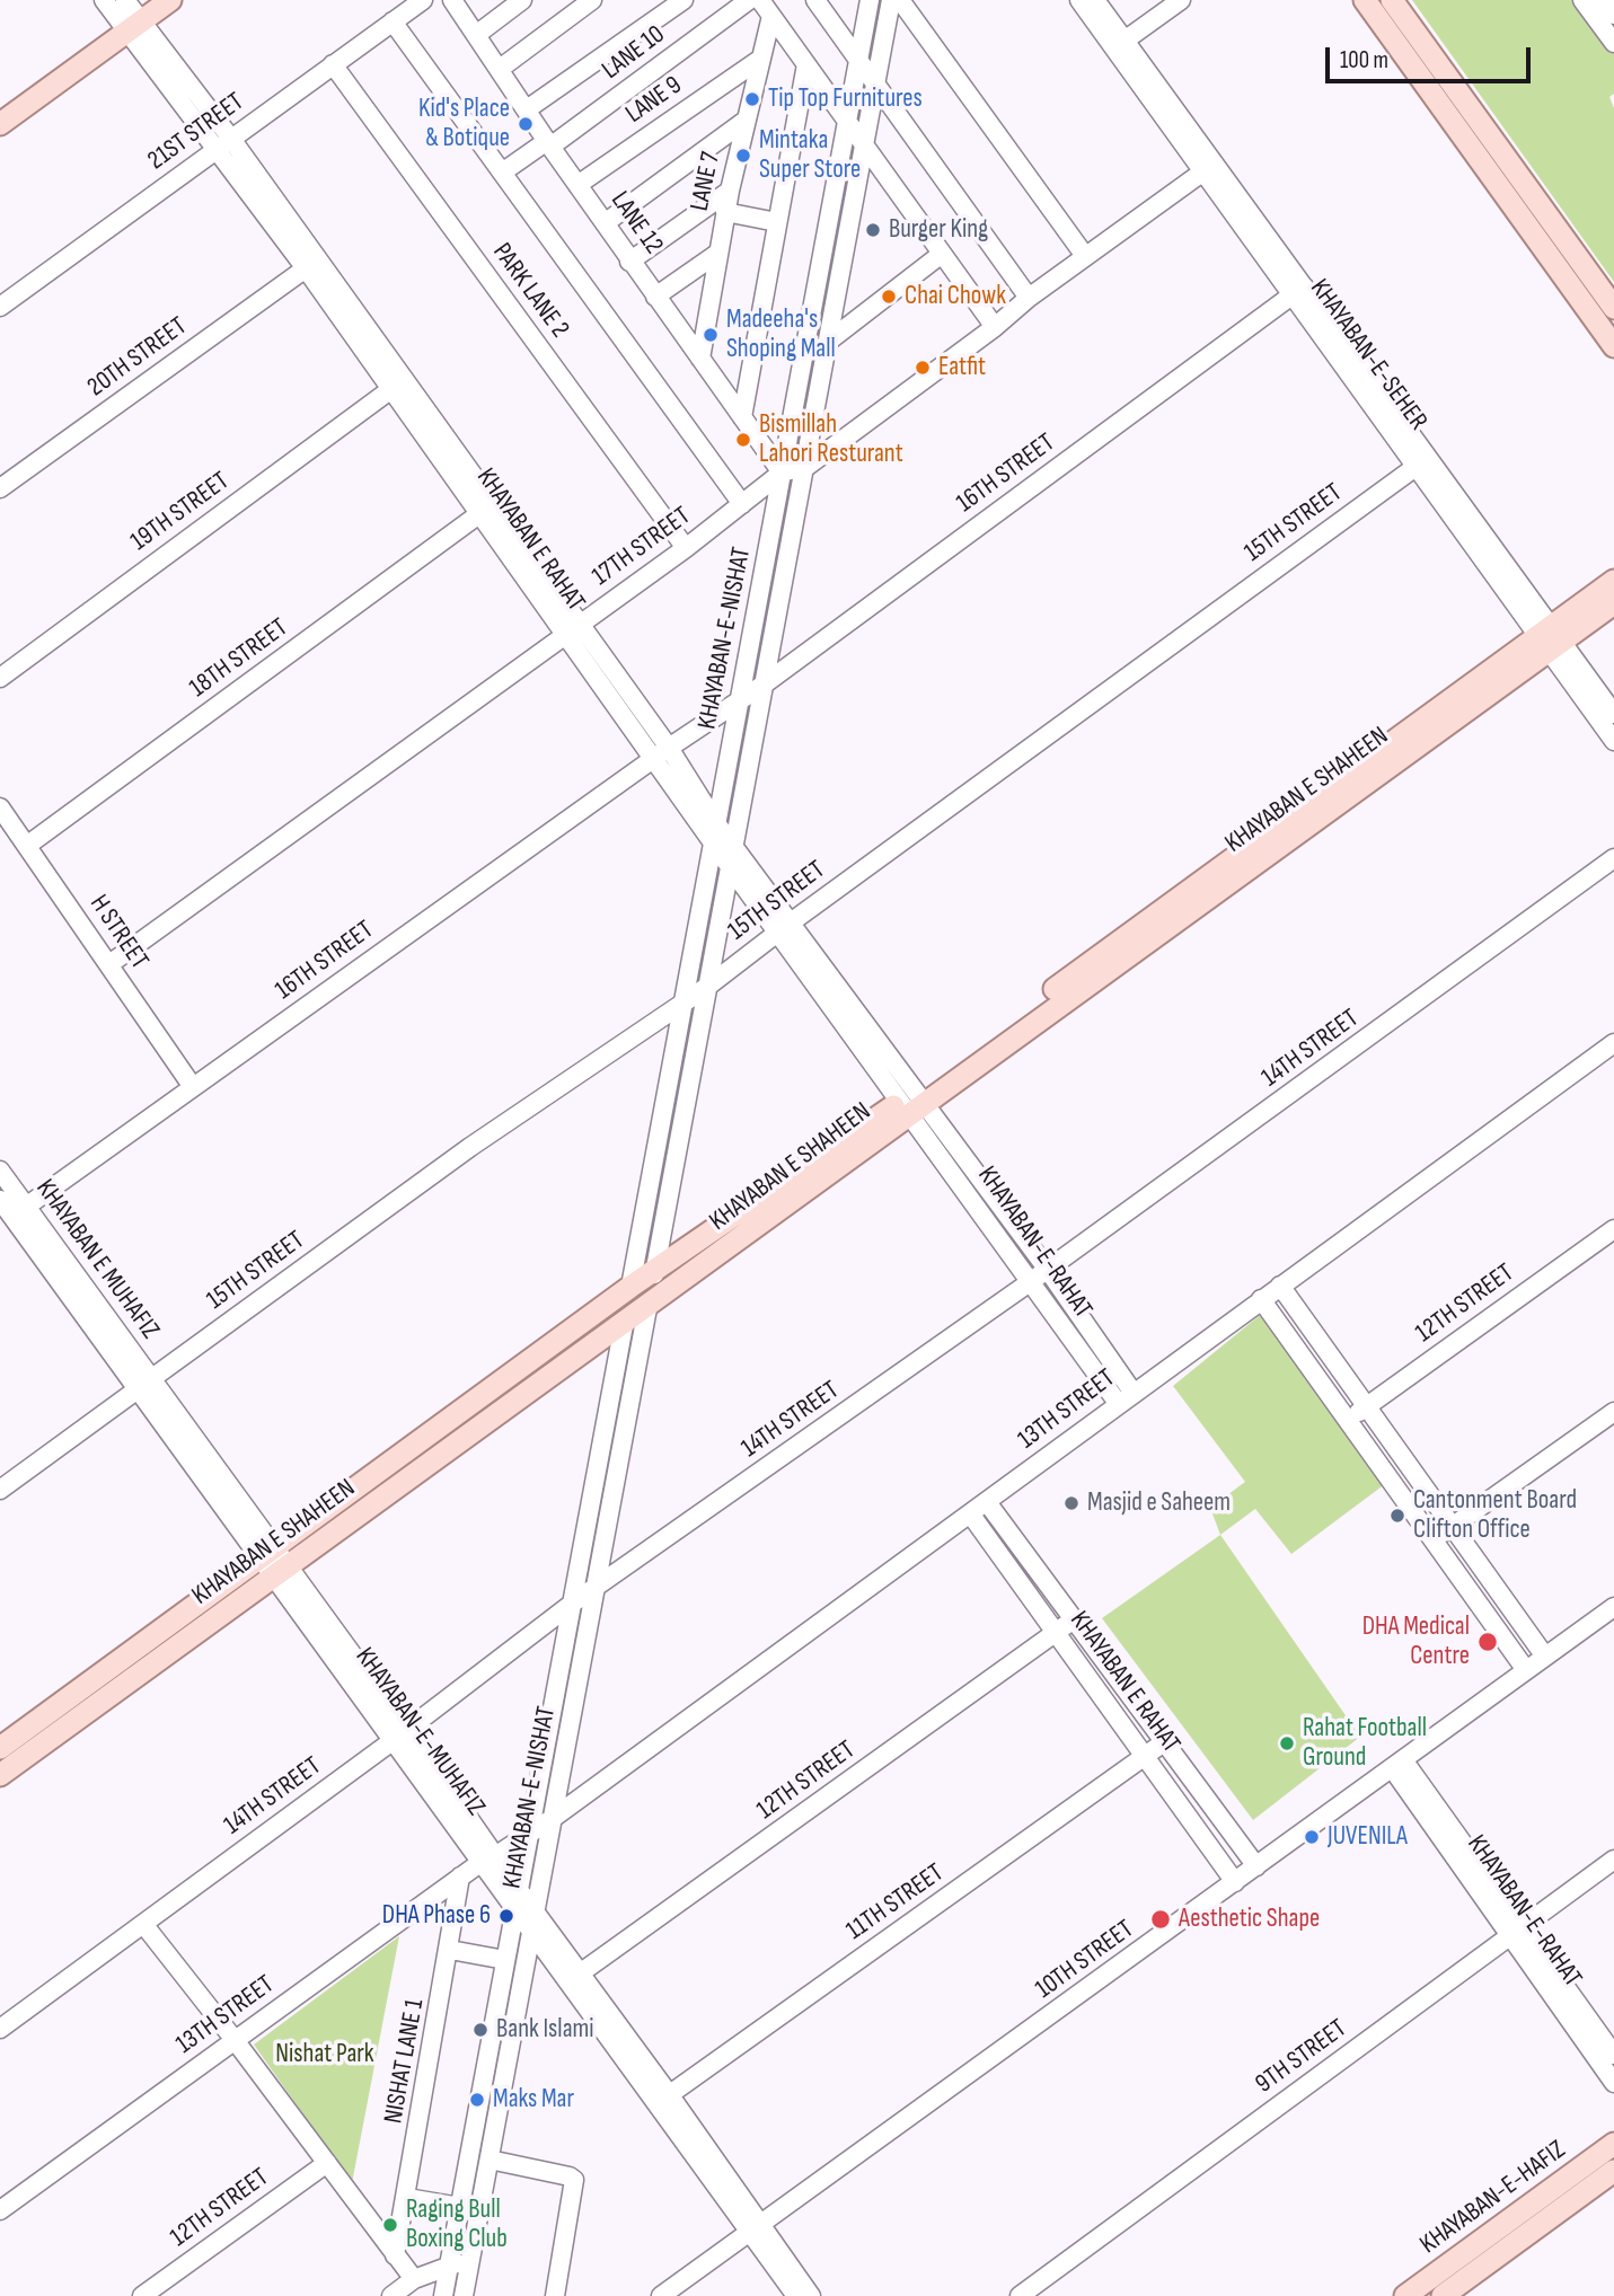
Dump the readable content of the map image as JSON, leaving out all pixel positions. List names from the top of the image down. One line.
{"streets":{"main road":["KHAYABAN E SHAHEEN","KHAYABAN-E-HAFIZ"],"street":["LANE 10","LANE 9","21ST STREET","LANE 7","LANE 12","PARK LANE 2","KHAYABAN-E-SEHER","20TH STREET","16TH STREET","19TH STREET","15TH STREET","KHAYABAN E RAHAT","17TH STREET","KHAYABAN-E-NISHAT","18TH STREET","H STREET","14TH STREET","KHAYABAN-E-RAHAT","KHAYABAN E MUHAFIZ","12TH STREET","13TH STREET","KHAYABAN-E-MUHAFIZ","11TH STREET","10TH STREET","9TH STREET","NISHAT LANE 1"]},"crossings":[["LANE 10","LANE 12"],["LANE 9","LANE 7"],["LANE 9","LANE 12"],["21ST STREET","PARK LANE 2"],["21ST STREET","KHAYABAN E RAHAT"],["LANE 7","LANE 12"],["LANE 12","17TH STREET"],["LANE 12","KHAYABAN-E-NISHAT"],["PARK LANE 2","17TH STREET"],["KHAYABAN-E-SEHER","16TH STREET"],["KHAYABAN-E-SEHER","15TH STREET"],["KHAYABAN-E-SEHER","17TH STREET"],["KHAYABAN-E-SEHER","KHAYABAN E SHAHEEN"],["20TH STREET","KHAYABAN E RAHAT"],["16TH STREET","KHAYABAN E RAHAT"],["16TH STREET","KHAYABAN-E-NISHAT"],["16TH STREET","H STREET"],["16TH STREET","KHAYABAN E MUHAFIZ"],["16TH STREET","KHAYABAN-E-MUHAFIZ"],["19TH STREET","KHAYABAN E RAHAT"],["15TH STREET","KHAYABAN E RAHAT"],["15TH STREET","KHAYABAN-E-NISHAT"],["15TH STREET","KHAYABAN-E-MUHAFIZ"],["KHAYABAN E RAHAT","17TH STREET"],["KHAYABAN E RAHAT","KHAYABAN-E-NISHAT"],["KHAYABAN E RAHAT","18TH STREET"],["KHAYABAN E RAHAT","KHAYABAN E SHAHEEN"],["KHAYABAN E RAHAT","KHAYABAN-E-RAHAT"],["KHAYABAN E RAHAT","12TH STREET"],["KHAYABAN E RAHAT","13TH STREET"],["KHAYABAN E RAHAT","11TH STREET"],["KHAYABAN E RAHAT","10TH STREET"],["17TH STREET","KHAYABAN-E-NISHAT"],["17TH STREET","H STREET"],["KHAYABAN-E-NISHAT","KHAYABAN E SHAHEEN"],["KHAYABAN-E-NISHAT","14TH STREET"],["KHAYABAN-E-NISHAT","13TH STREET"],["KHAYABAN-E-NISHAT","KHAYABAN-E-MUHAFIZ"],["18TH STREET","H STREET"],["KHAYABAN E SHAHEEN","KHAYABAN-E-RAHAT"],["KHAYABAN E SHAHEEN","KHAYABAN-E-MUHAFIZ"],["14TH STREET","KHAYABAN-E-RAHAT"],["14TH STREET","KHAYABAN-E-MUHAFIZ"],["KHAYABAN-E-RAHAT","13TH STREET"],["KHAYABAN-E-RAHAT","10TH STREET"],["KHAYABAN-E-RAHAT","9TH STREET"],["KHAYABAN E MUHAFIZ","KHAYABAN-E-MUHAFIZ"],["12TH STREET","KHAYABAN-E-MUHAFIZ"],["13TH STREET","KHAYABAN-E-MUHAFIZ"],["13TH STREET","NISHAT LANE 1"],["KHAYABAN-E-MUHAFIZ","11TH STREET"],["KHAYABAN-E-MUHAFIZ","10TH STREET"]],"parks":["Nishat Park"],"places":["Tip Top Furnitures","Kid's Place & Botique","Mintaka Super Store","Burger King","Chai Chowk","Madeeha's Shoping Mall","Eatfit","Bismillah Lahori Resturant","Masjid e Saheem","Cantonment Board Clifton Office","DHA Medical Centre","Rahat Football Ground","JUVENILA","DHA Phase 6","Aesthetic Shape","Bank Islami","Maks Mar","Raging Bull Boxing Club"],"scale_bar":"100 m"}
